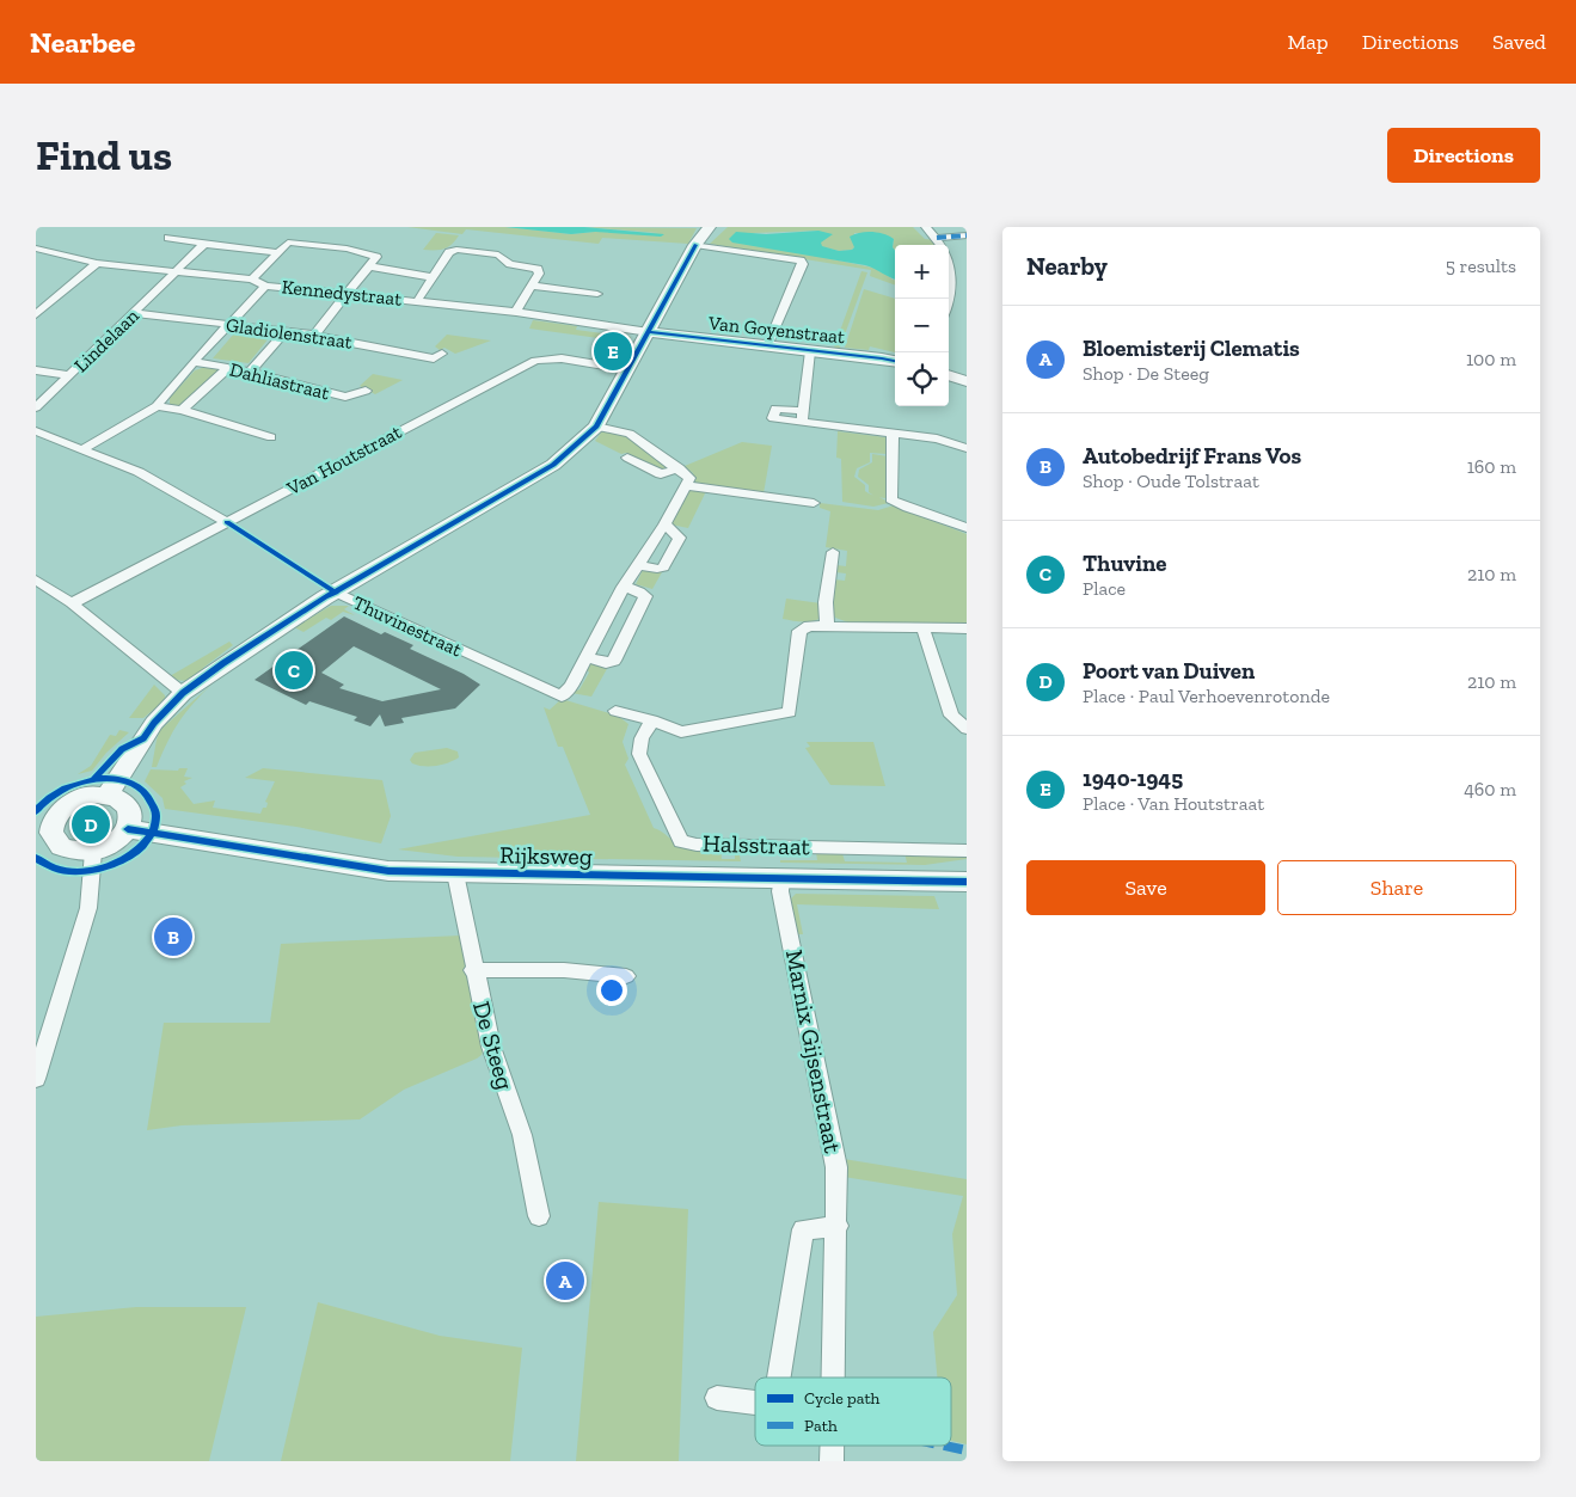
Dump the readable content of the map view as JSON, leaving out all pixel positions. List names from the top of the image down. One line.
{"streets":{"street":["Kennedystraat","Van Goyenstraat","Gladiolenstraat","Lindelaan","Dahliastraat","Van Houtstraat","Thuvinestraat","Halsstraat","Rijksweg","De Steeg","Marnix Gijsenstraat"]},"crossings":[["Kennedystraat","Van Goyenstraat"],["Kennedystraat","Lindelaan"],["Gladiolenstraat","Lindelaan"],["Rijksweg","De Steeg"],["Rijksweg","Marnix Gijsenstraat"]],"legend":["Cycle path","Path"],"page":{"header":"Nearbee","nav":["Map","Directions","Saved"],"buttons":["Directions",["Save","Share"]],"title":"Find us","heading":["Nearby","5 results"],"map_buttons":["+","−"],"list":[{"mark":"A","name":"Bloemisterij Clematis","note":"Shop · De Steeg","value":"100 m"},{"mark":"B","name":"Autobedrijf Frans Vos","note":"Shop · Oude Tolstraat","value":"160 m"},{"mark":"C","name":"Thuvine","note":"Place","value":"210 m"},{"mark":"D","name":"Poort van Duiven","note":"Place · Paul Verhoevenrotonde","value":"210 m"},{"mark":"E","name":"1940-1945","note":"Place · Van Houtstraat","value":"460 m"}],"pins":["E","C","D","B","A"]}}
